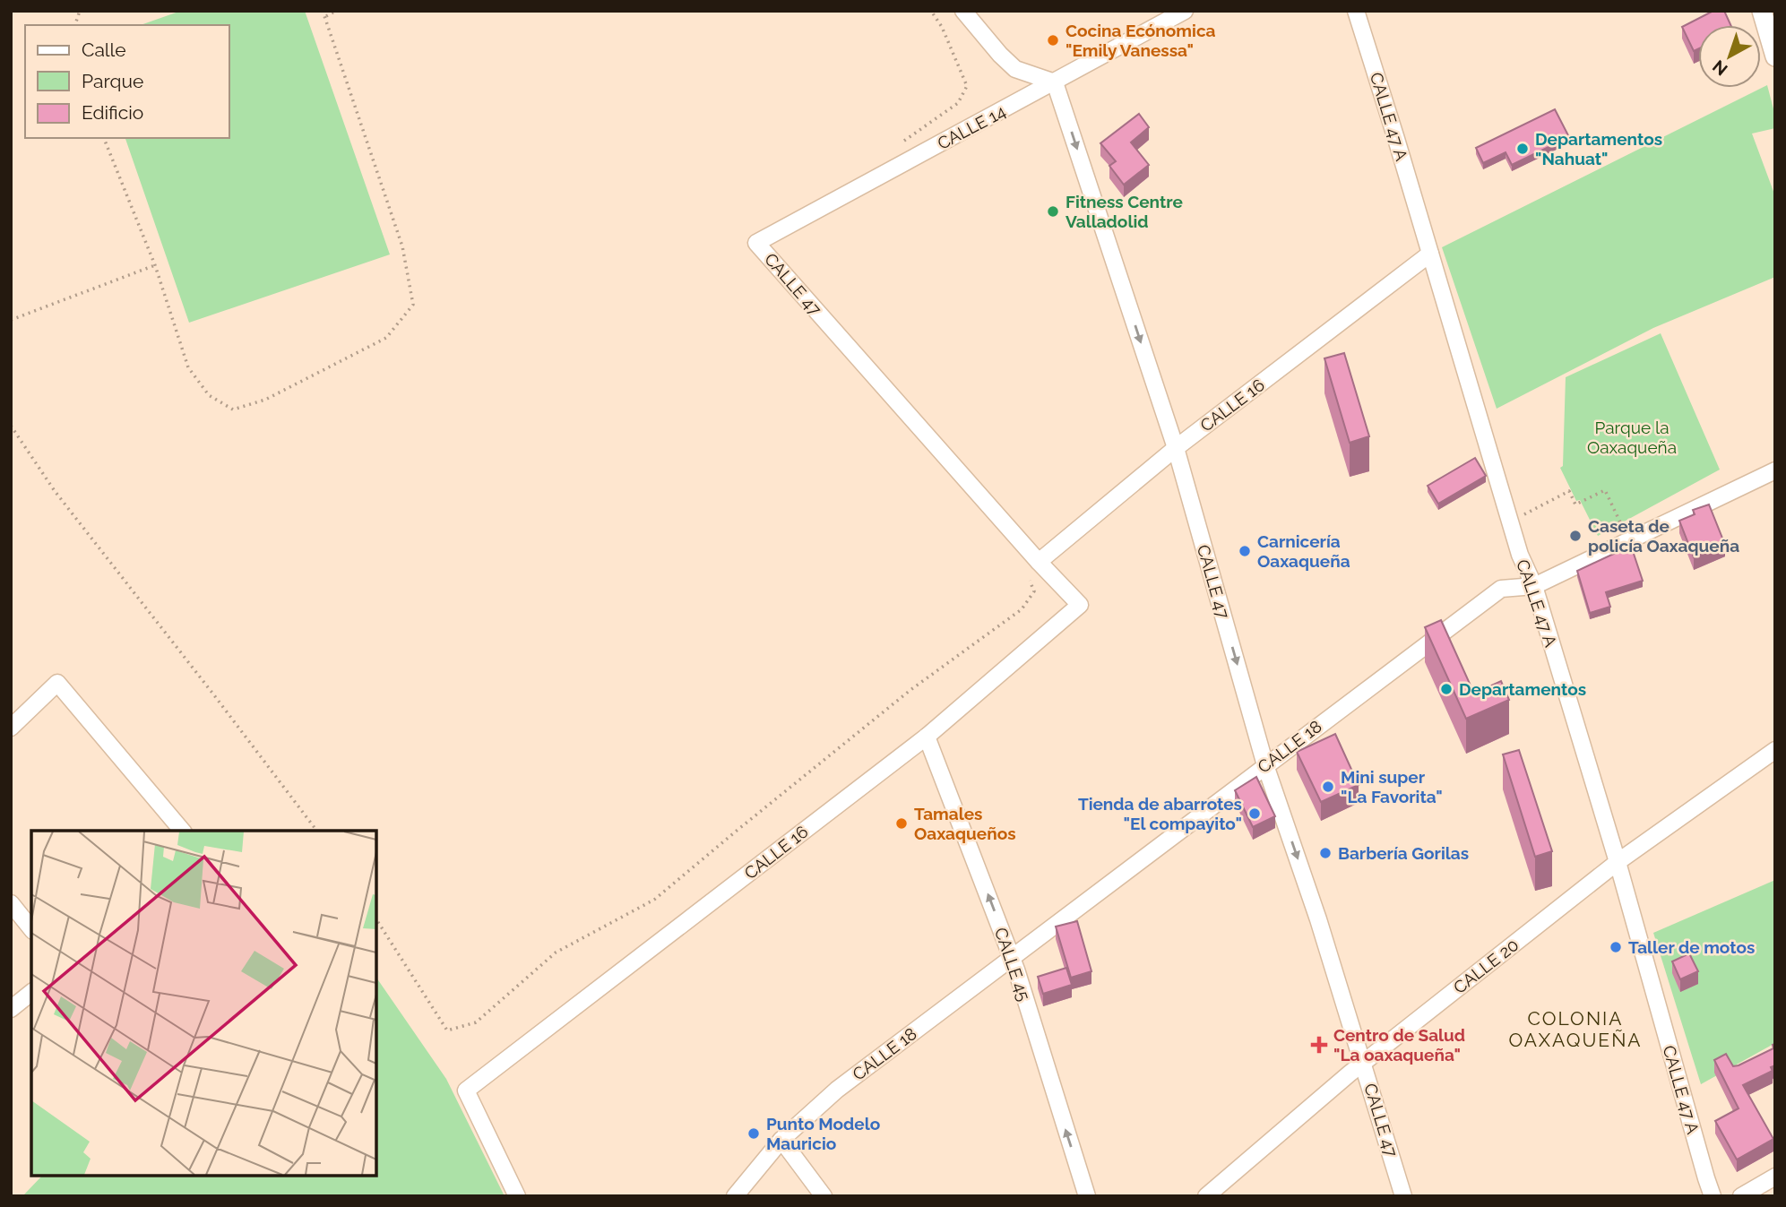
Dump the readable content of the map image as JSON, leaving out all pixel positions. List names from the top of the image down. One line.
{"streets":{"street":["CALLE 47 A","CALLE 14","CALLE 47","CALLE 16","CALLE 18","CALLE 45","CALLE 20"]},"crossings":[["CALLE 47 A","CALLE 16"],["CALLE 47 A","CALLE 18"],["CALLE 47 A","CALLE 20"],["CALLE 14","CALLE 47"],["CALLE 47","CALLE 16"],["CALLE 47","CALLE 18"],["CALLE 47","CALLE 20"],["CALLE 16","CALLE 45"],["CALLE 18","CALLE 45"]],"one_way":["CALLE 47","CALLE 45"],"districts":["COLONIA OAXAQUEÑA"],"parks":["Parque la Oaxaqueña"],"places":{"other":["Cocina Ecónomica \"Emily Vanessa\"","Departamentos \"Nahuat\"","Fitness Centre Valladolid","Caseta de policía Oaxaqueña","Carnicería Oaxaqueña","Departamentos","Mini super \"La Favorita\"","Tienda de abarrotes \"El compayito\"","Tamales Oaxaqueños","Barbería Gorilas","Taller de motos","Punto Modelo Mauricio"],"health":["Centro de Salud \"La oaxaqueña\""]},"legend":["Calle","Parque","Edificio"],"north":"bottom left"}
